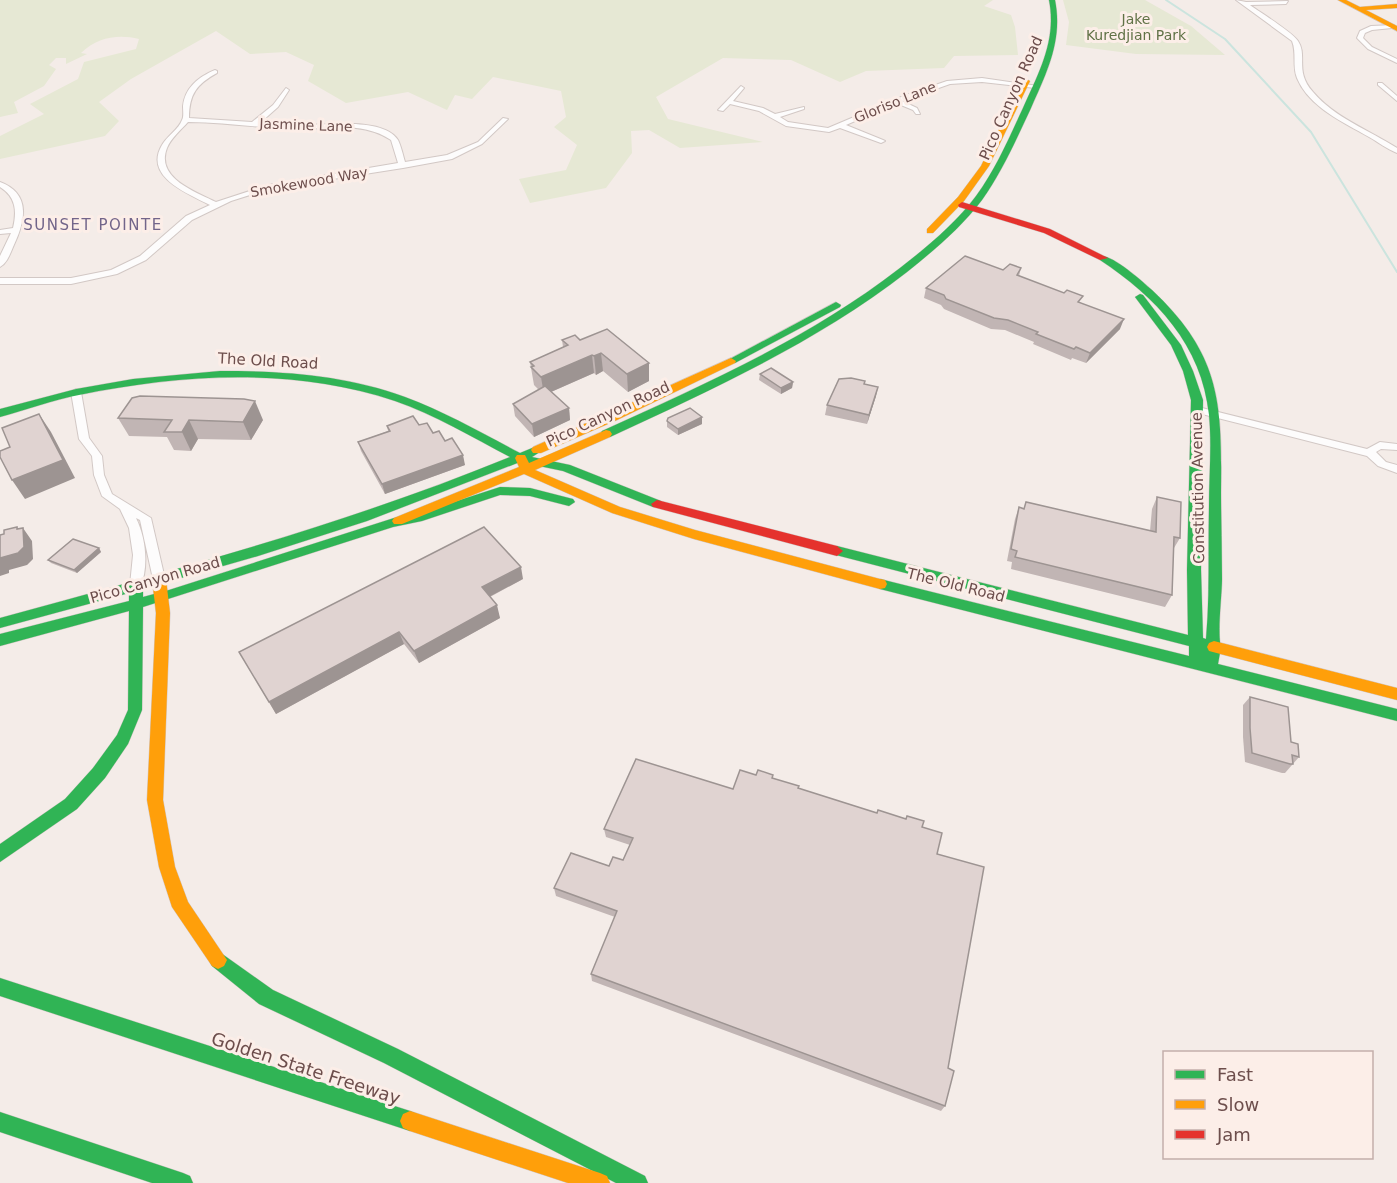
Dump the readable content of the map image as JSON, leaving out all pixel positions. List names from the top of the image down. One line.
{"streets":{"main road":["Pico Canyon Road","The Old Road","Constitution Avenue","Golden State Freeway"],"street":["Gloriso Lane","Jasmine Lane","Smokewood Way"]},"crossings":[["Pico Canyon Road","Gloriso Lane"],["Pico Canyon Road","The Old Road"],["Pico Canyon Road","Constitution Avenue"],["Jasmine Lane","Smokewood Way"],["The Old Road","Constitution Avenue"]],"districts":["SUNSET POINTE"],"parks":["Jake Kuredjian Park"],"legend":["Fast","Slow","Jam"]}
